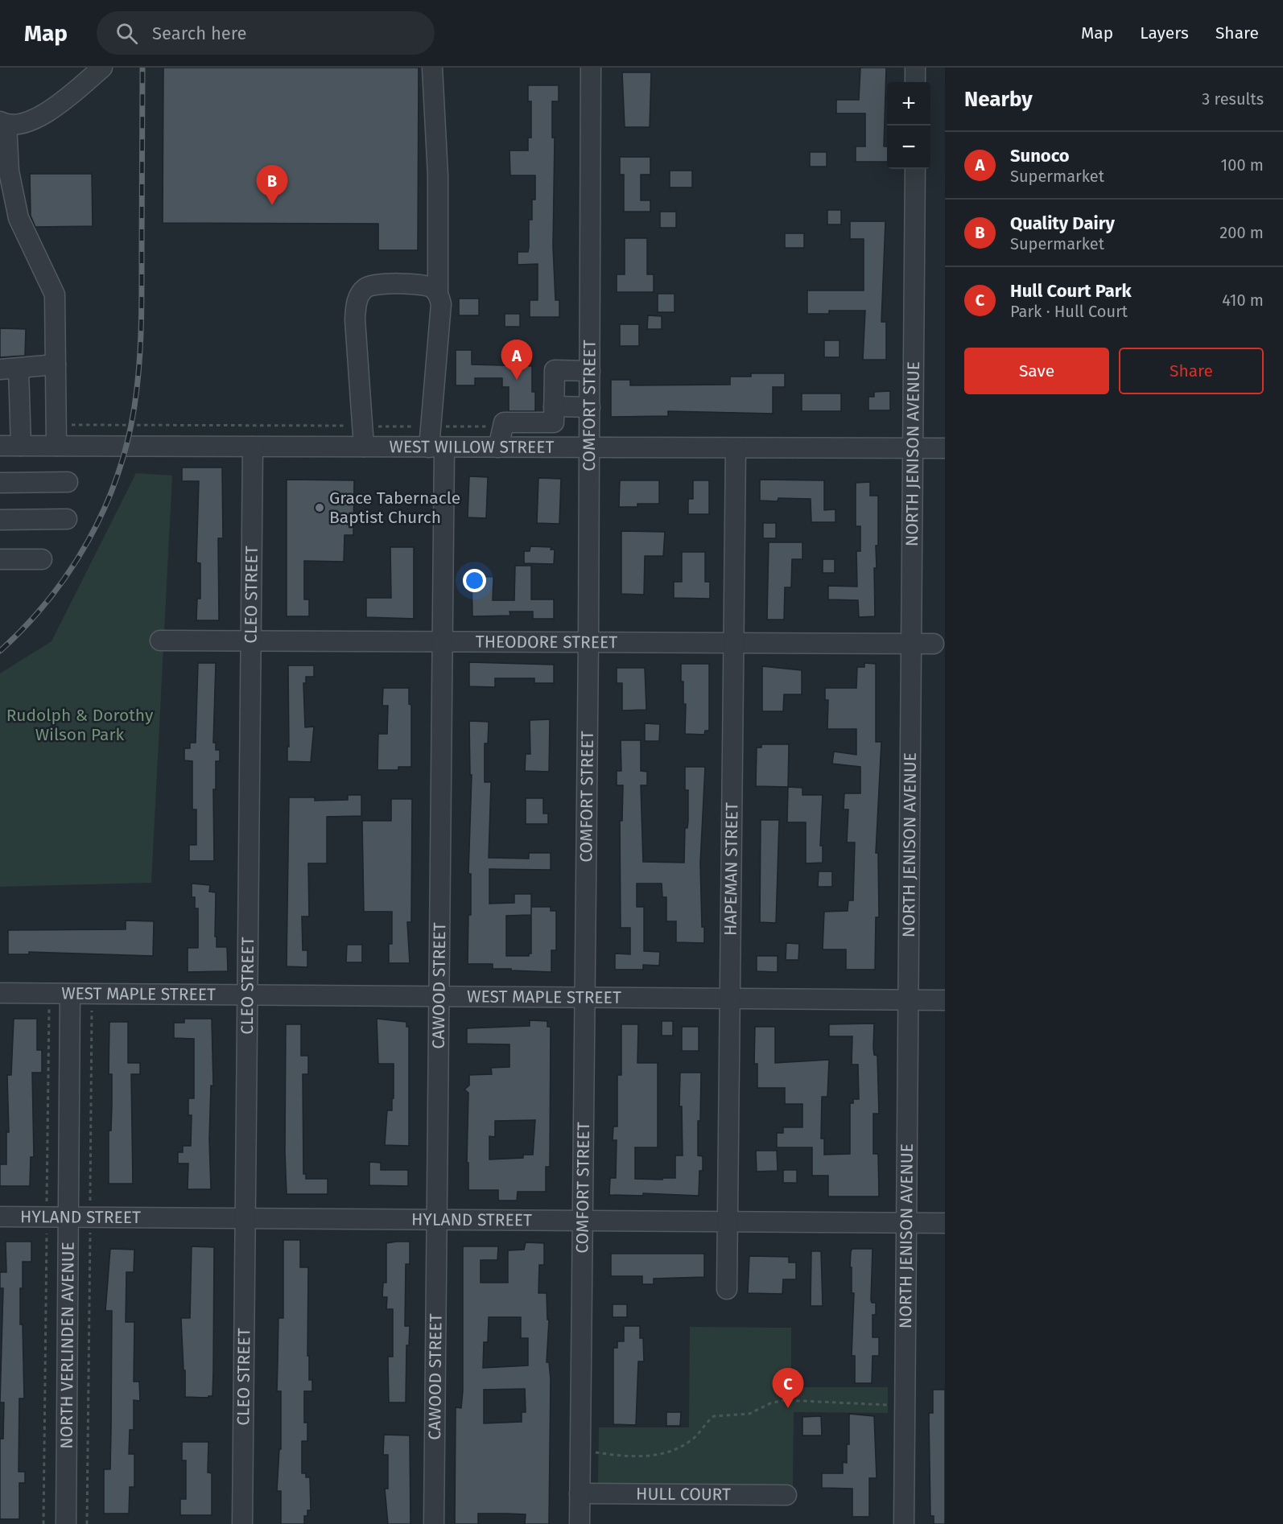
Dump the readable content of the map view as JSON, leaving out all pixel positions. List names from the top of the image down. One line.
{"streets":{"street":["COMFORT STREET","WEST WILLOW STREET","NORTH JENISON AVENUE","CLEO STREET","THEODORE STREET","HAPEMAN STREET","CAWOOD STREET","WEST MAPLE STREET","HYLAND STREET","NORTH VERLINDEN AVENUE","HULL COURT"]},"crossings":[["COMFORT STREET","WEST WILLOW STREET"],["COMFORT STREET","THEODORE STREET"],["COMFORT STREET","WEST MAPLE STREET"],["COMFORT STREET","HYLAND STREET"],["COMFORT STREET","HULL COURT"],["WEST WILLOW STREET","NORTH JENISON AVENUE"],["WEST WILLOW STREET","CLEO STREET"],["WEST WILLOW STREET","HAPEMAN STREET"],["WEST WILLOW STREET","CAWOOD STREET"],["NORTH JENISON AVENUE","THEODORE STREET"],["NORTH JENISON AVENUE","WEST MAPLE STREET"],["NORTH JENISON AVENUE","HYLAND STREET"],["CLEO STREET","THEODORE STREET"],["CLEO STREET","WEST MAPLE STREET"],["CLEO STREET","HYLAND STREET"],["THEODORE STREET","HAPEMAN STREET"],["THEODORE STREET","CAWOOD STREET"],["HAPEMAN STREET","WEST MAPLE STREET"],["HAPEMAN STREET","HYLAND STREET"],["CAWOOD STREET","WEST MAPLE STREET"],["CAWOOD STREET","HYLAND STREET"],["WEST MAPLE STREET","NORTH VERLINDEN AVENUE"],["HYLAND STREET","NORTH VERLINDEN AVENUE"]],"parks":["Rudolph & Dorothy Wilson Park"],"places":["Grace Tabernacle Baptist Church"],"page":{"header":"Map","search":"Search here","nav":["Map","Layers","Share"],"heading":["Nearby","3 results"],"map_buttons":["+","−"],"list":[{"mark":"A","name":"Sunoco","note":"Supermarket","value":"100 m"},{"mark":"B","name":"Quality Dairy","note":"Supermarket","value":"200 m"},{"mark":"C","name":"Hull Court Park","note":"Park · Hull Court","value":"410 m"}],"pins":["B","A","C"],"buttons":["Save","Share"]}}
